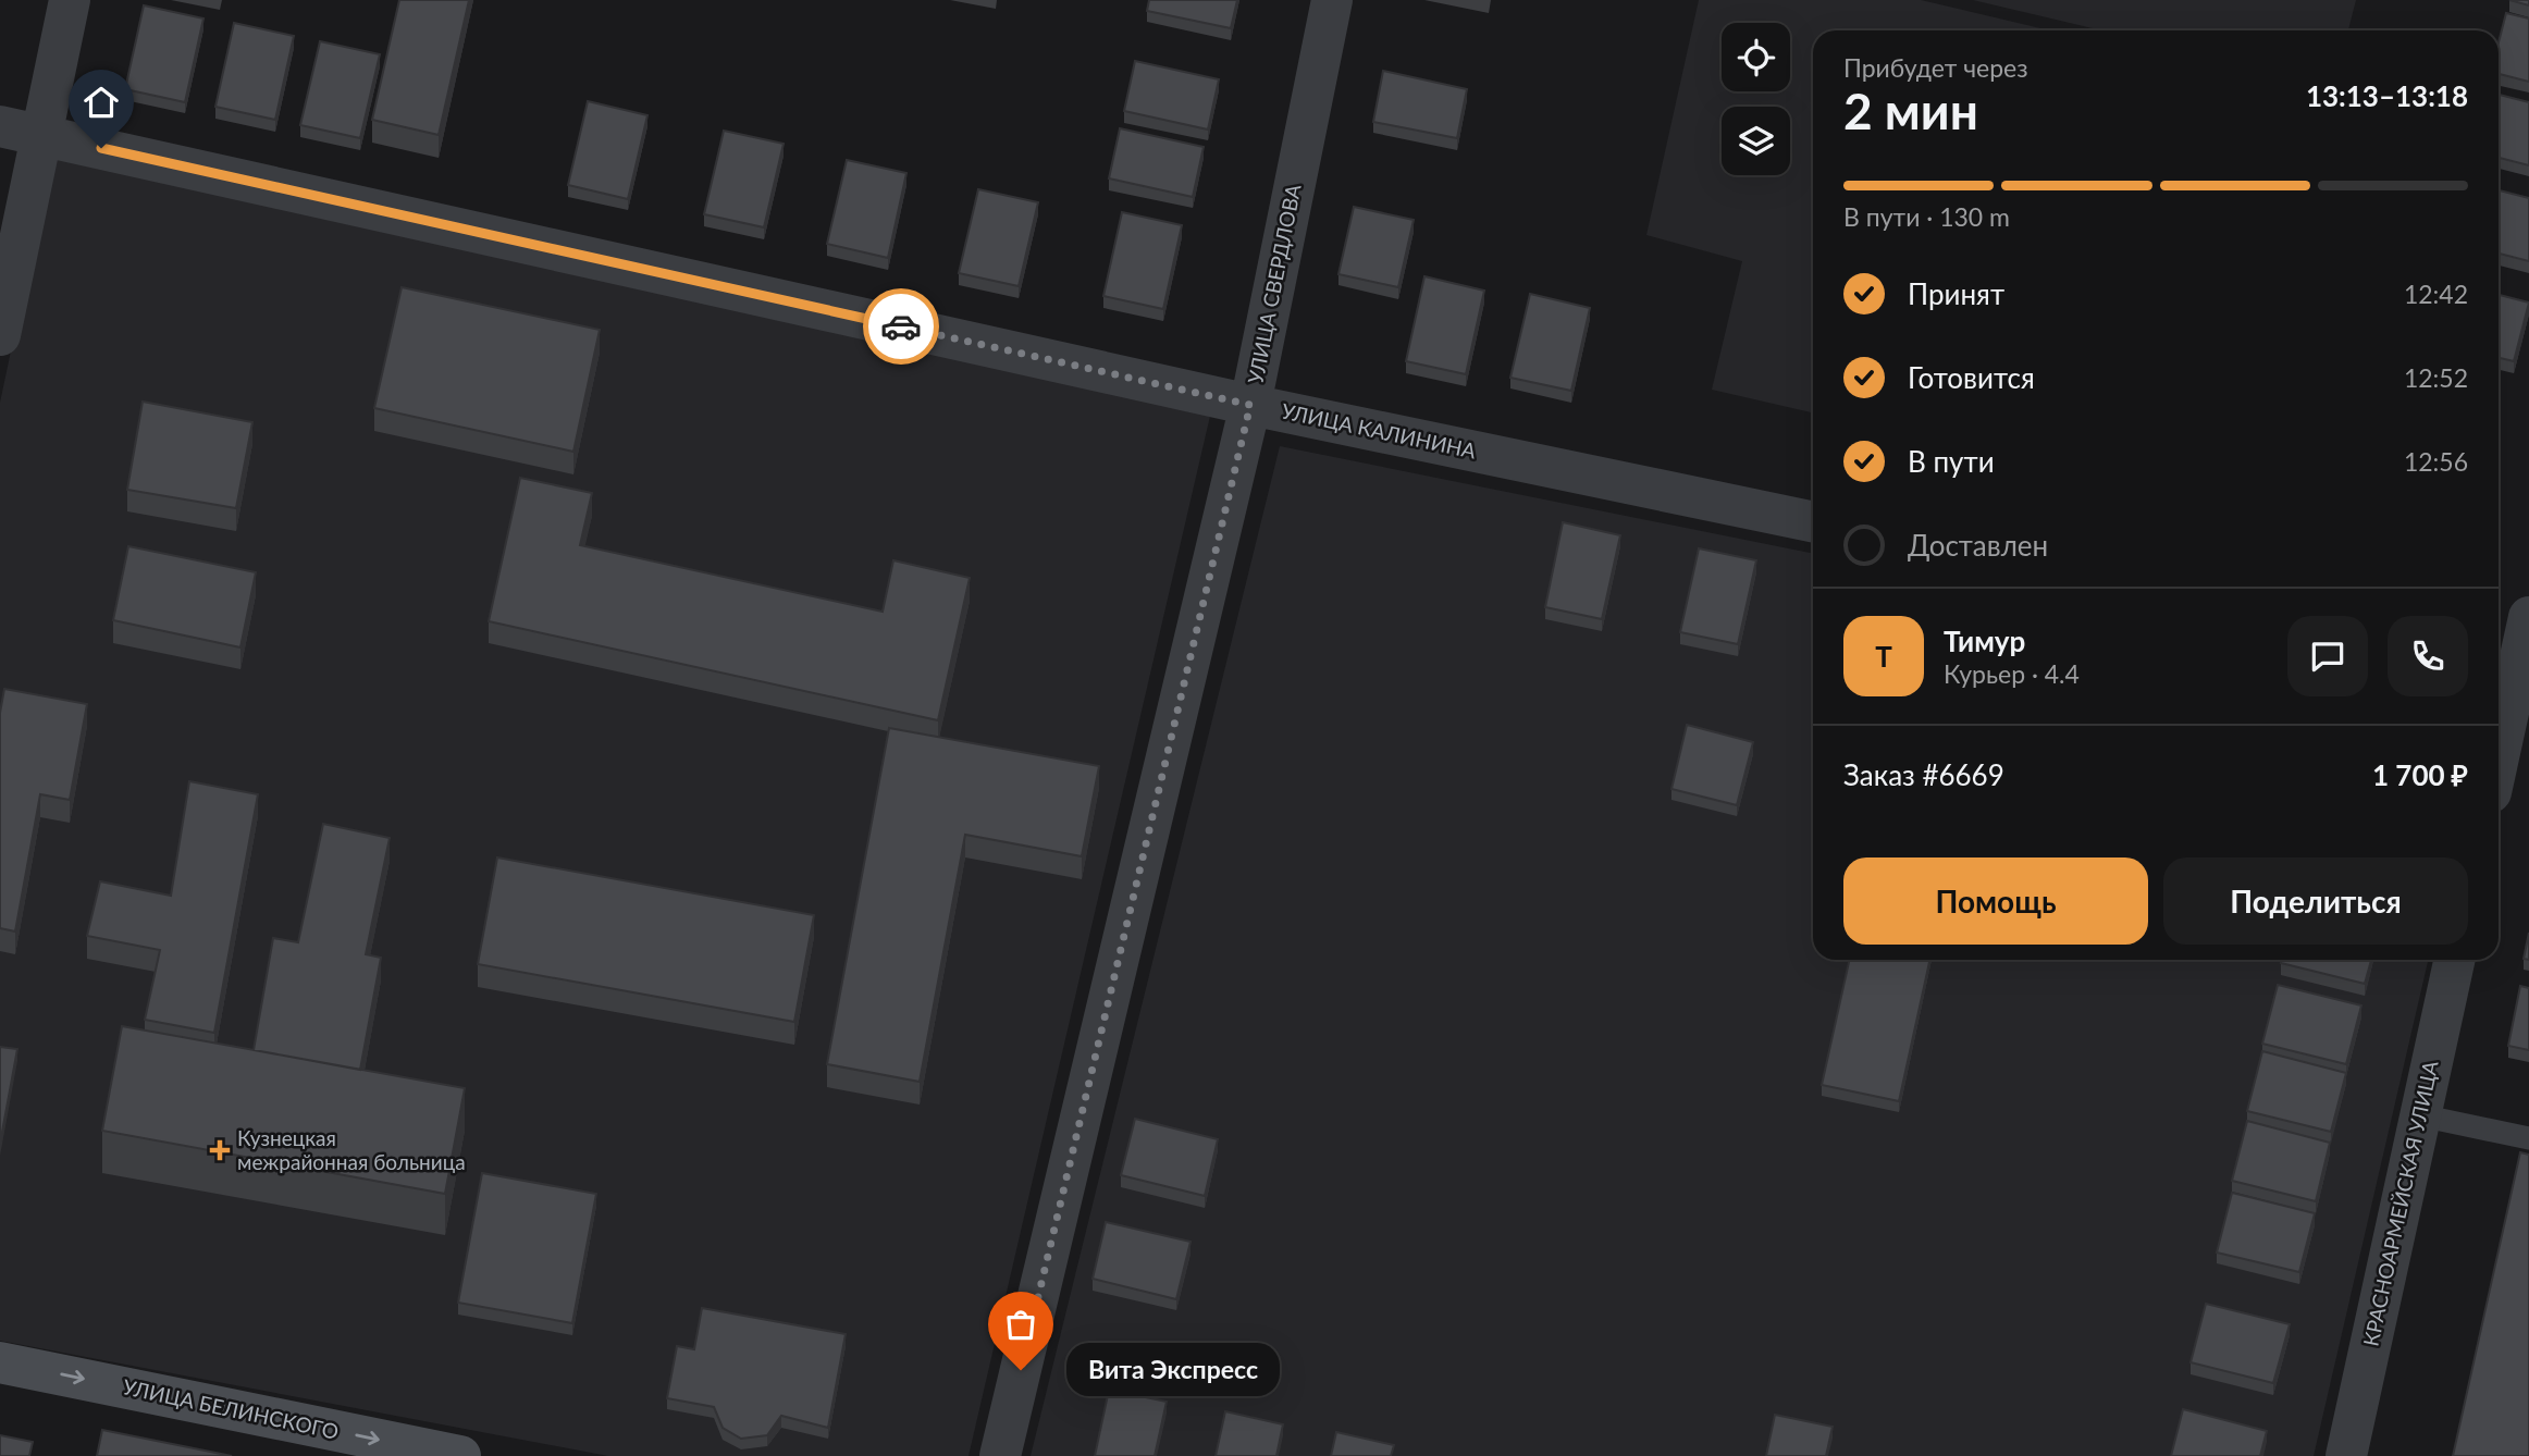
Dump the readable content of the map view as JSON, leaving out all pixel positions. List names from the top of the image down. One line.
{"streets":{"street":["УЛИЦА СВЕРДЛОВА","УЛИЦА КАЛИНИНА","КРАСНОАРМЕЙСКАЯ УЛИЦА","УЛИЦА БЕЛИНСКОГО"]},"crossings":[["УЛИЦА СВЕРДЛОВА","УЛИЦА КАЛИНИНА"]],"one_way":["УЛИЦА БЕЛИНСКОГО"],"places":{"health":["Кузнецкая межрайонная больница"],"other":["Вита Экспресс"]},"page":{"heading":["2 мин","Прибудет через","13:13–13:18"],"panel":["Тимур","Курьер · 4.4","Заказ #6669","1 700 ₽"],"bar":"В пути · 130 m","list":[["Принят","12:42"],["Готовится","12:52"],["В пути","12:56"],"Доставлен"],"round":"Т","buttons":["Помощь","Поделиться"],"bubble":"Вита Экспресс"}}
